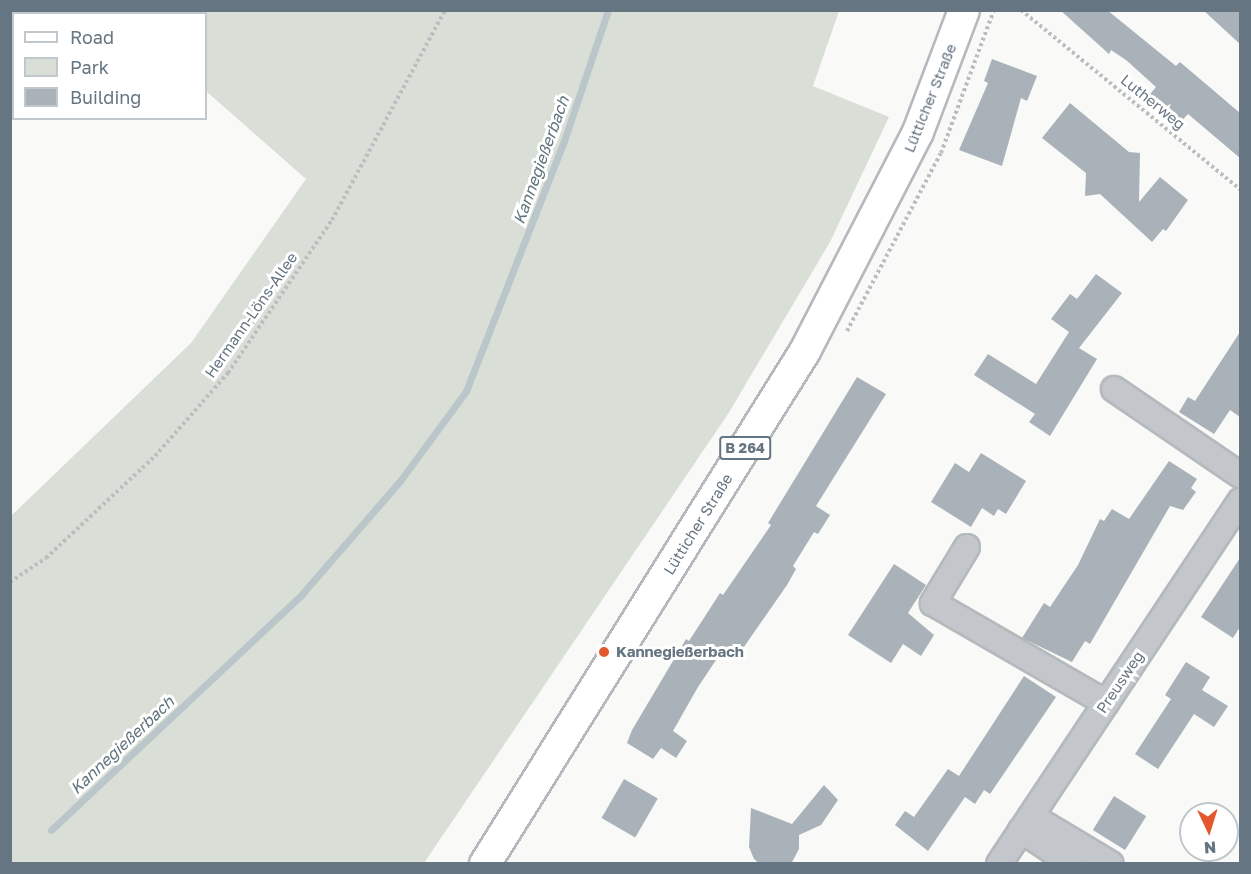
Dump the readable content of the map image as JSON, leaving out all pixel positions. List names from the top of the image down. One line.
{"streets":{"main road":["Lütticher Straße","B 264"],"street":["Preusweg"],"path":["Lutherweg","Hermann-Löns-Allee"]},"water":["Kannegießerbach"],"places":["Kannegießerbach"],"legend":["Road","Park","Building"],"north":"bottom"}
